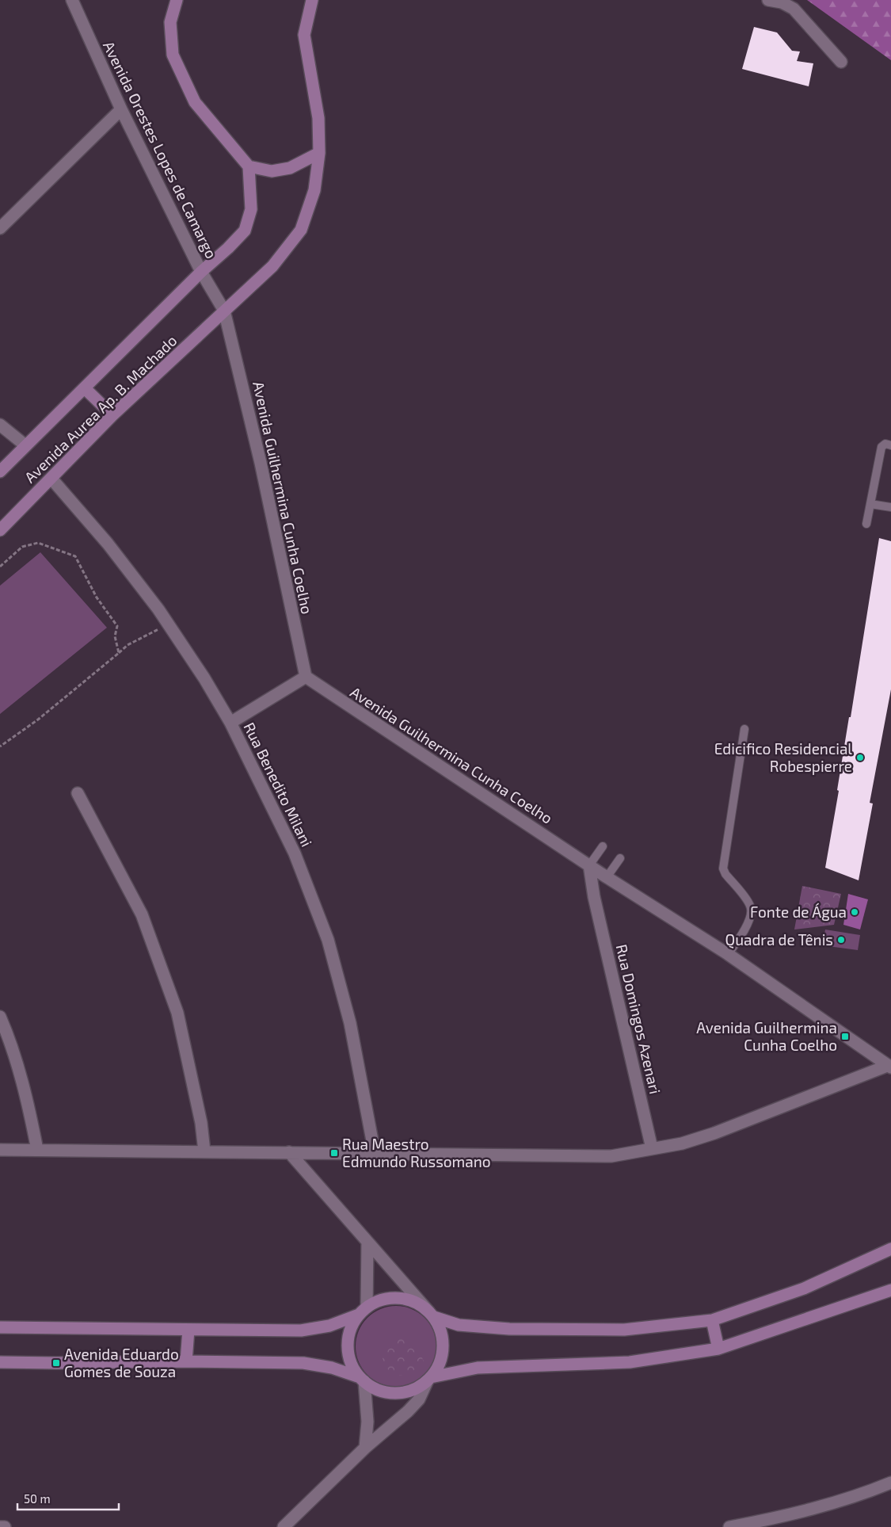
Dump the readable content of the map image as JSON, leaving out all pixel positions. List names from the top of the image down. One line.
{"streets":{"street":["Avenida Orestes Lopes de Camargo","Avenida Aurea Ap. B. Machado","Avenida Guilhermina Cunha Coelho","Rua Benedito Milani","Rua Domingos Azenari"]},"crossings":[["Avenida Orestes Lopes de Camargo","Avenida Aurea Ap. B. Machado"],["Avenida Orestes Lopes de Camargo","Avenida Guilhermina Cunha Coelho"],["Avenida Aurea Ap. B. Machado","Avenida Guilhermina Cunha Coelho"],["Avenida Aurea Ap. B. Machado","Rua Benedito Milani"],["Avenida Guilhermina Cunha Coelho","Rua Domingos Azenari"]],"places":{"other":["Edicifico Residencial Robespierre","Fonte de Água","Quadra de Tênis"],"transit":["Avenida Guilhermina Cunha Coelho","Rua Maestro Edmundo Russomano","Avenida Eduardo Gomes de Souza"]},"scale_bar":"50 m"}
